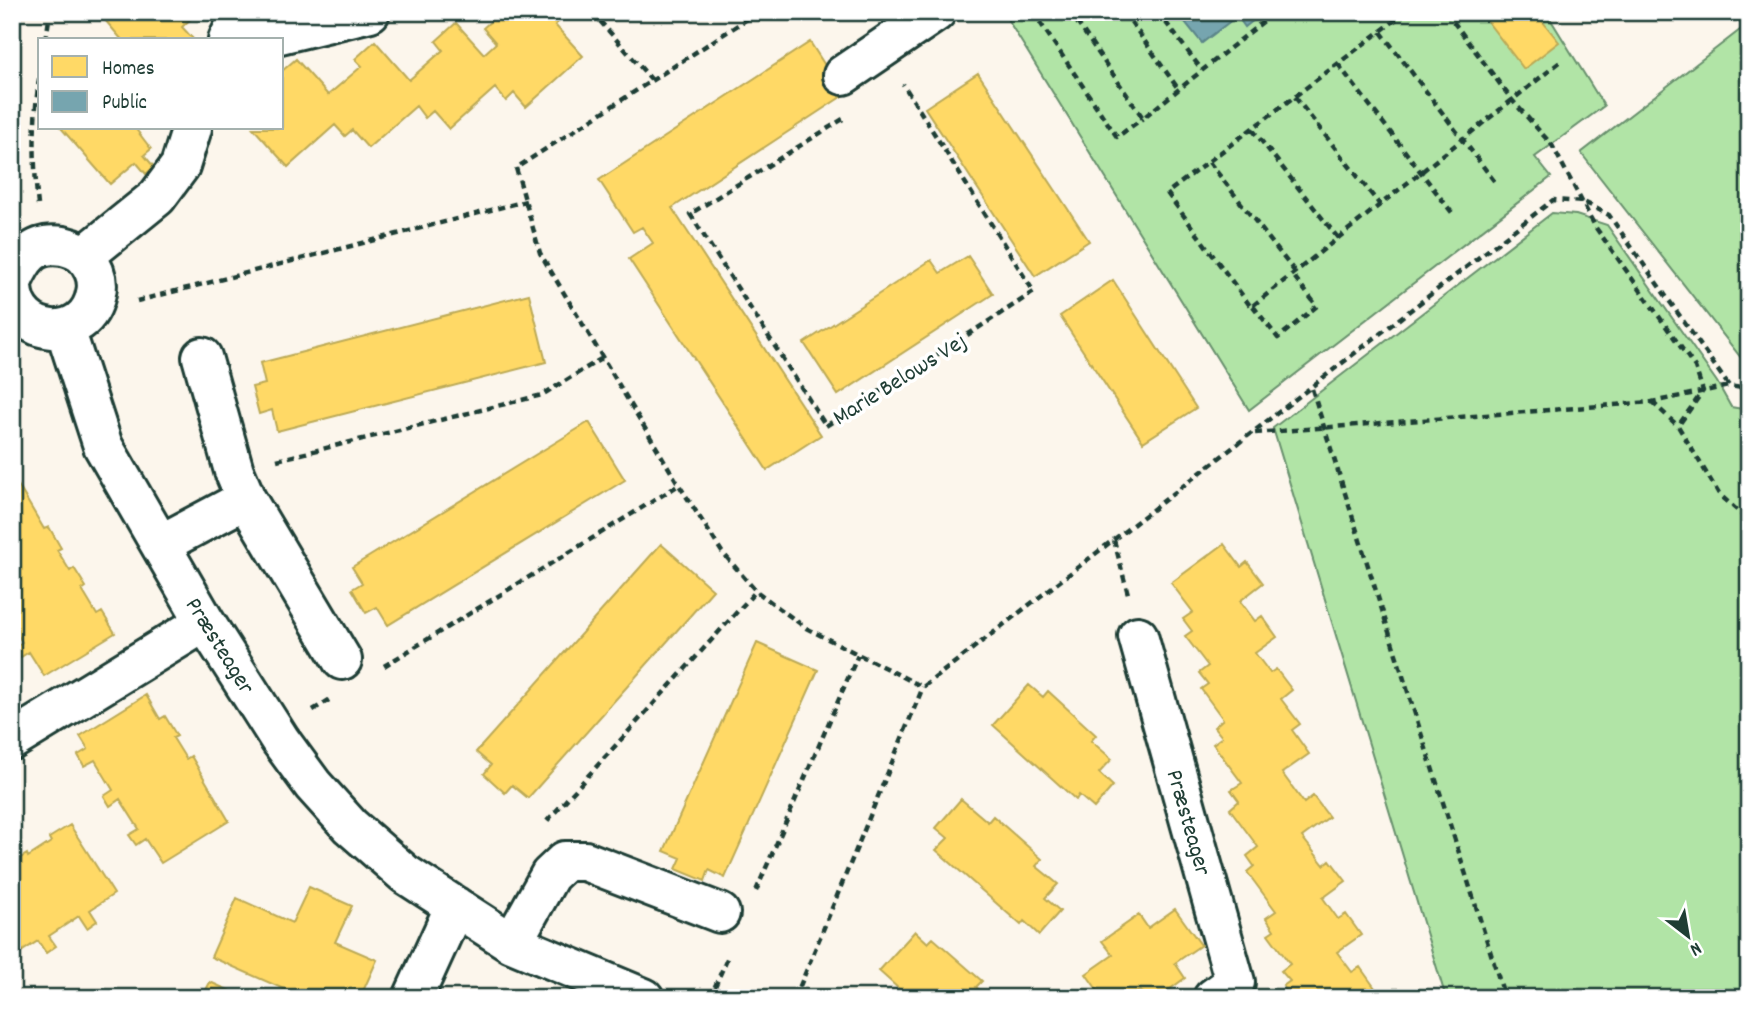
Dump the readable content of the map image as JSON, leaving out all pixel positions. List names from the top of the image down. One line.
{"streets":{"street":["Præsteager"],"path":["Marie Belows Vej"]},"legend":["Homes","Public"],"north":"bottom right"}
